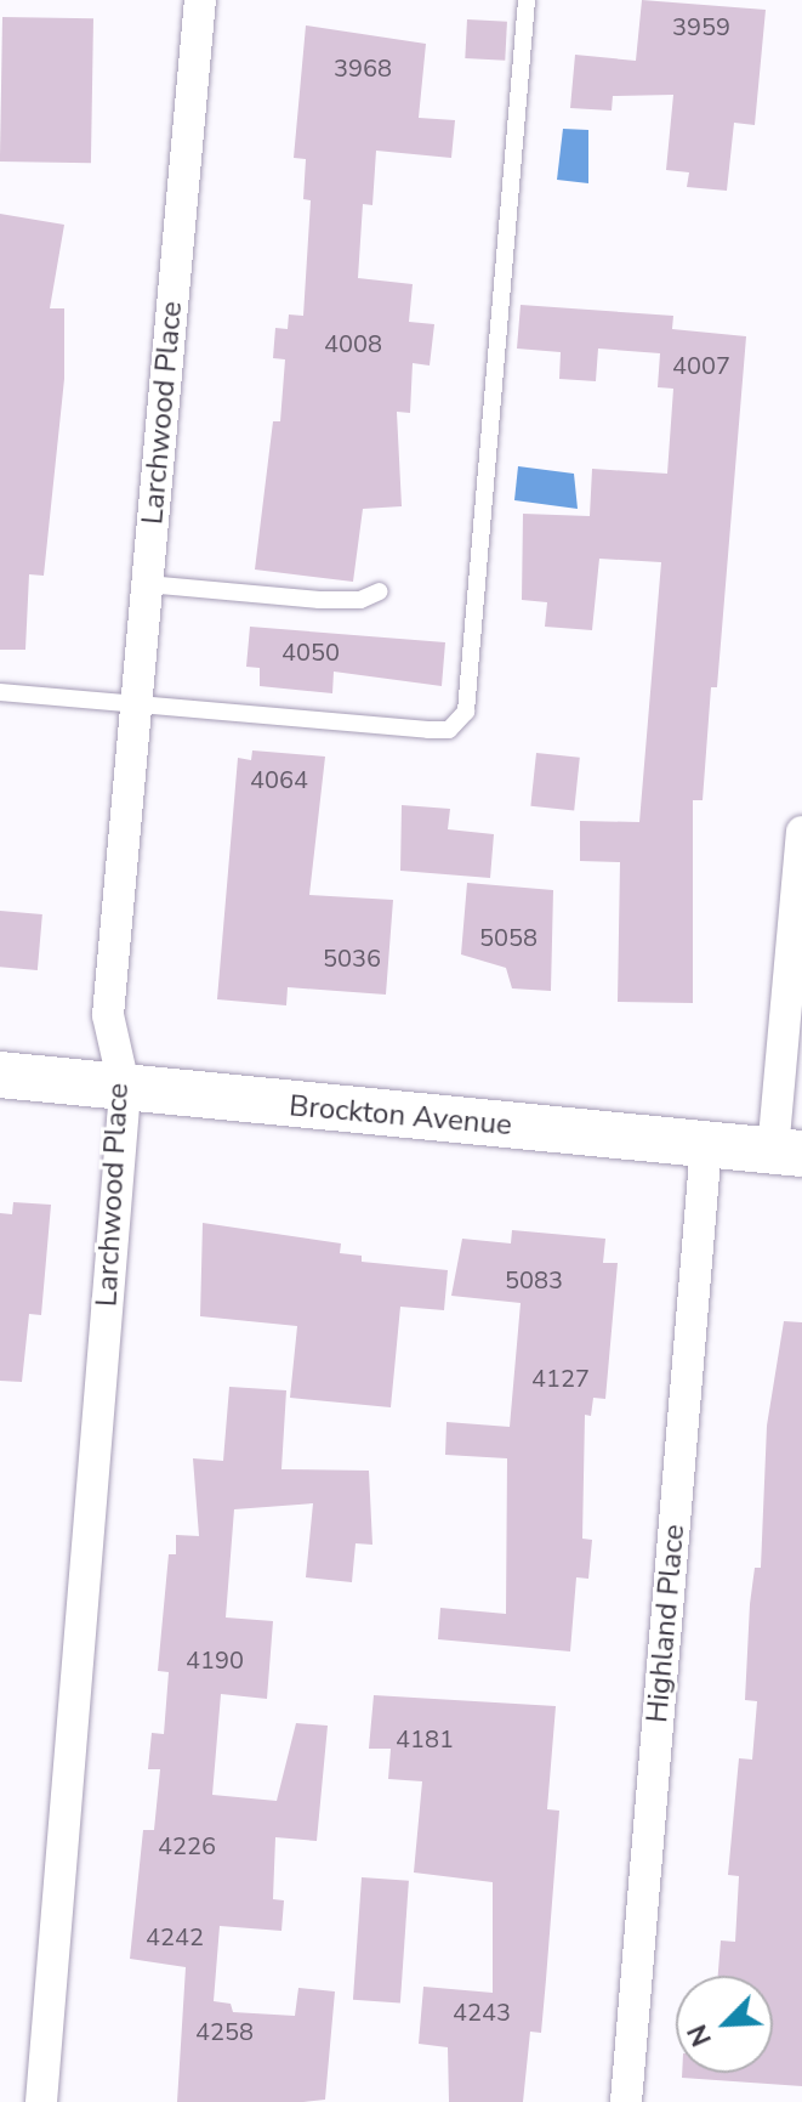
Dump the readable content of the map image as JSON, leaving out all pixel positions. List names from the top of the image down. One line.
{"streets":{"main road":["Brockton Avenue"],"street":["Larchwood Place","Highland Place"]},"crossings":[["Larchwood Place","Brockton Avenue"],["Brockton Avenue","Highland Place"]],"house_numbers":["3959","3968","4008","4007","4050","4064","5058","5036","5083","4127","4190","4181","4226","4242","4243","4258"],"north":"bottom left"}
